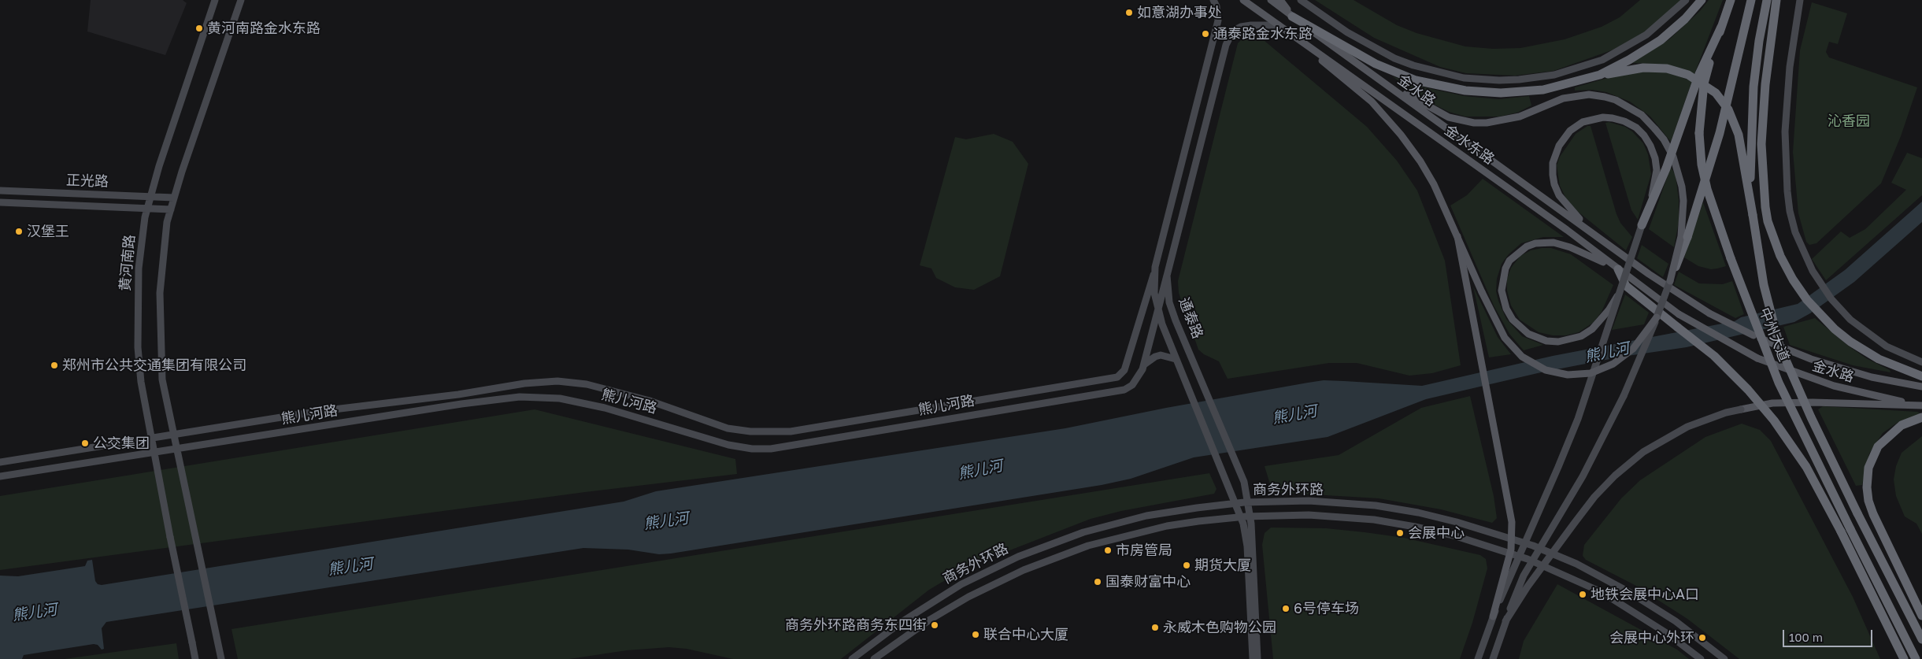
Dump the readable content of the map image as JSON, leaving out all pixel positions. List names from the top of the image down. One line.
{"streets":{"highway":["中州大道"],"main road":["金水路","金水东路"],"street":["正光路","黄河南路","通泰路","熊儿河路","商务外环路"]},"crossings":[["金水路","金水东路"],["金水东路","通泰路"],["正光路","黄河南路"],["黄河南路","熊儿河路"],["通泰路","熊儿河路"],["通泰路","商务外环路"]],"water":["熊儿河"],"parks":["沁香园"],"places":["如意湖办事处","黄河南路金水东路","通泰路金水东路","汉堡王","郑州市公共交通集团有限公司","公交集团","会展中心","市房管局","期货大厦","国泰财富中心","地铁会展中心A口","6号停车场","商务外环路商务东四街","永威木色购物公园","联合中心大厦","会展中心外环"],"scale_bar":"100 m"}
